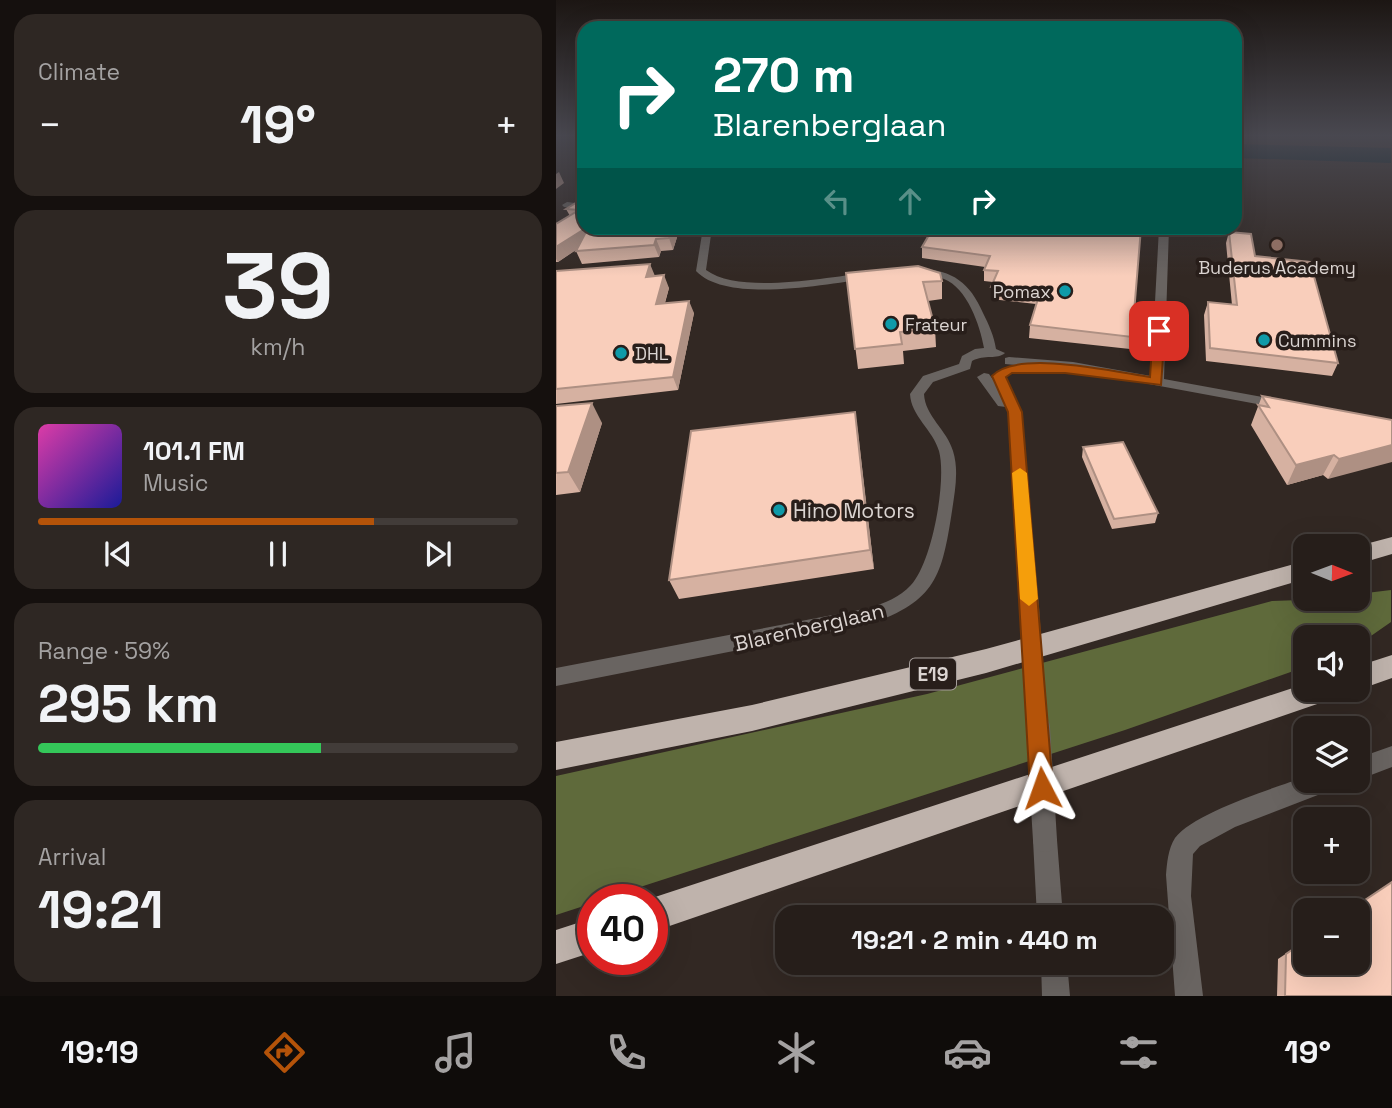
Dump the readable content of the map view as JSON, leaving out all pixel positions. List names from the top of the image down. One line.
{"streets":{"highway":["E19"],"street":["Blarenberglaan"]},"places":["Buderus Academy","Pomax","Frateur","Cummins","DHL","Hino Motors"],"north":"right","page":{"tile":["Climate",["39","km/h"],["Range · 59%","295 km"],["Arrival","19:21"]],"turn":["270 m","Blarenberglaan"],"heat":["−","19°","+"],"song":["101.1 FM","Music"],"map_buttons":["+","−"],"limit":"40","trip":"19:21 · 2 min · 440 m","tabs":["19:19","19°"]}}
